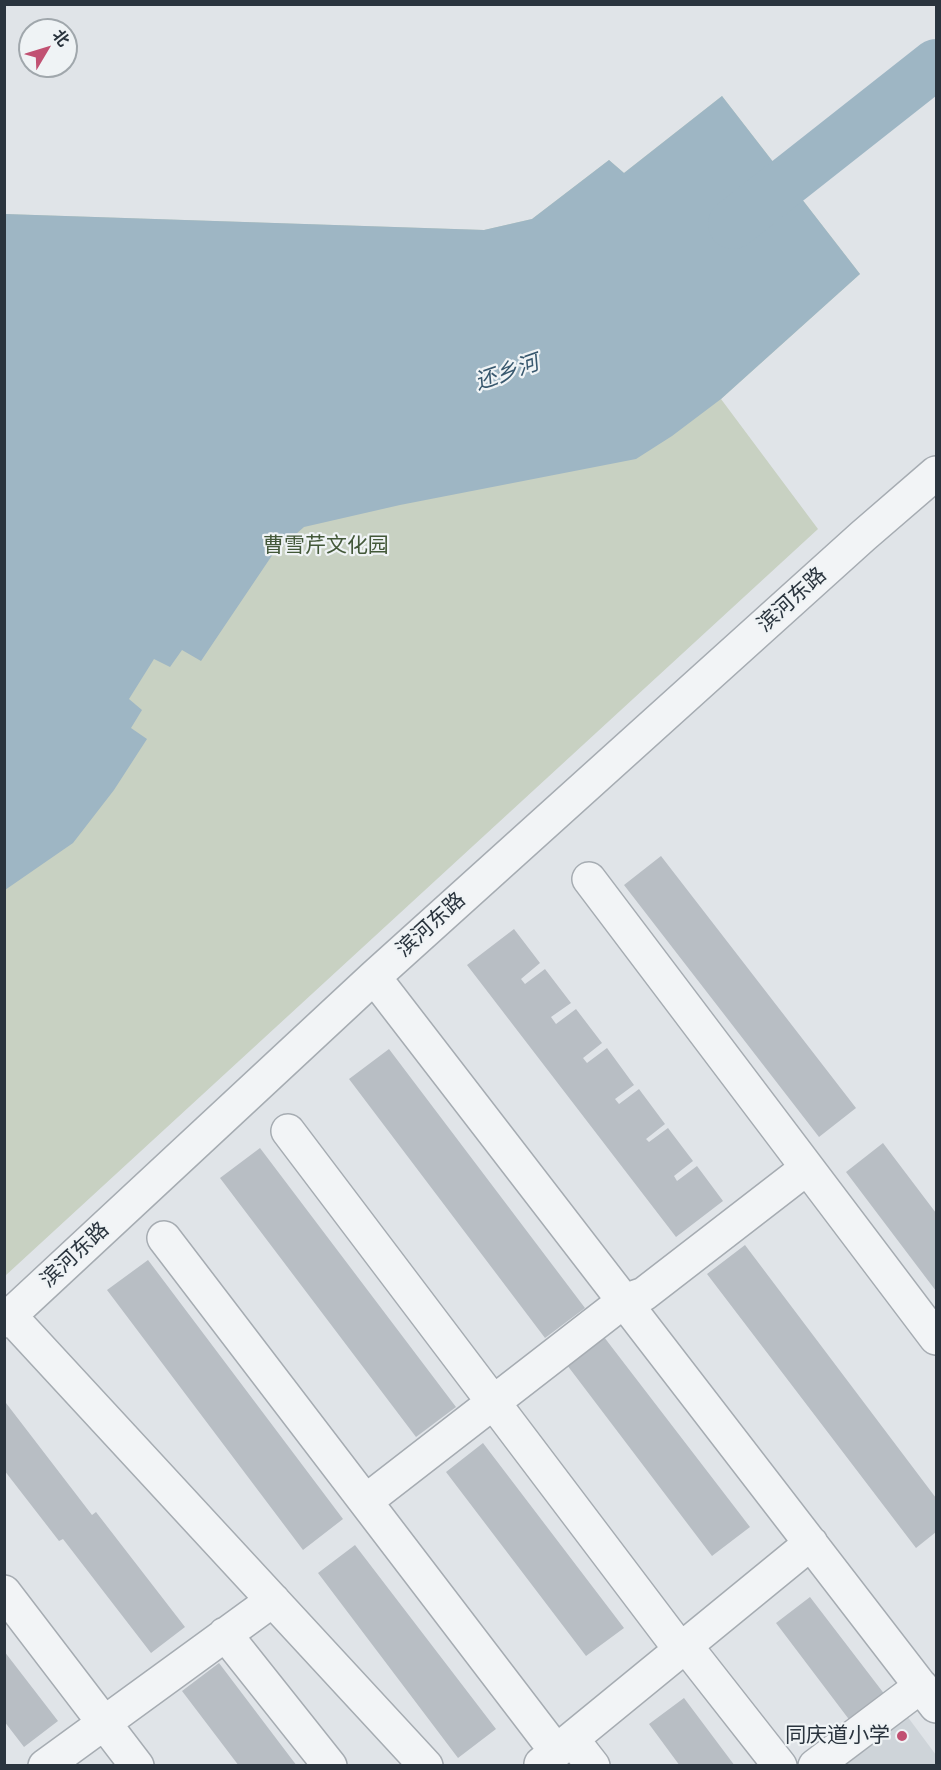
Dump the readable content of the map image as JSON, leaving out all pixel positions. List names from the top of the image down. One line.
{"streets":{"street":["滨河东路"]},"water":["还乡河"],"parks":["曹雪芹文化园"],"places":["同庆道小学"],"north":"top right"}
